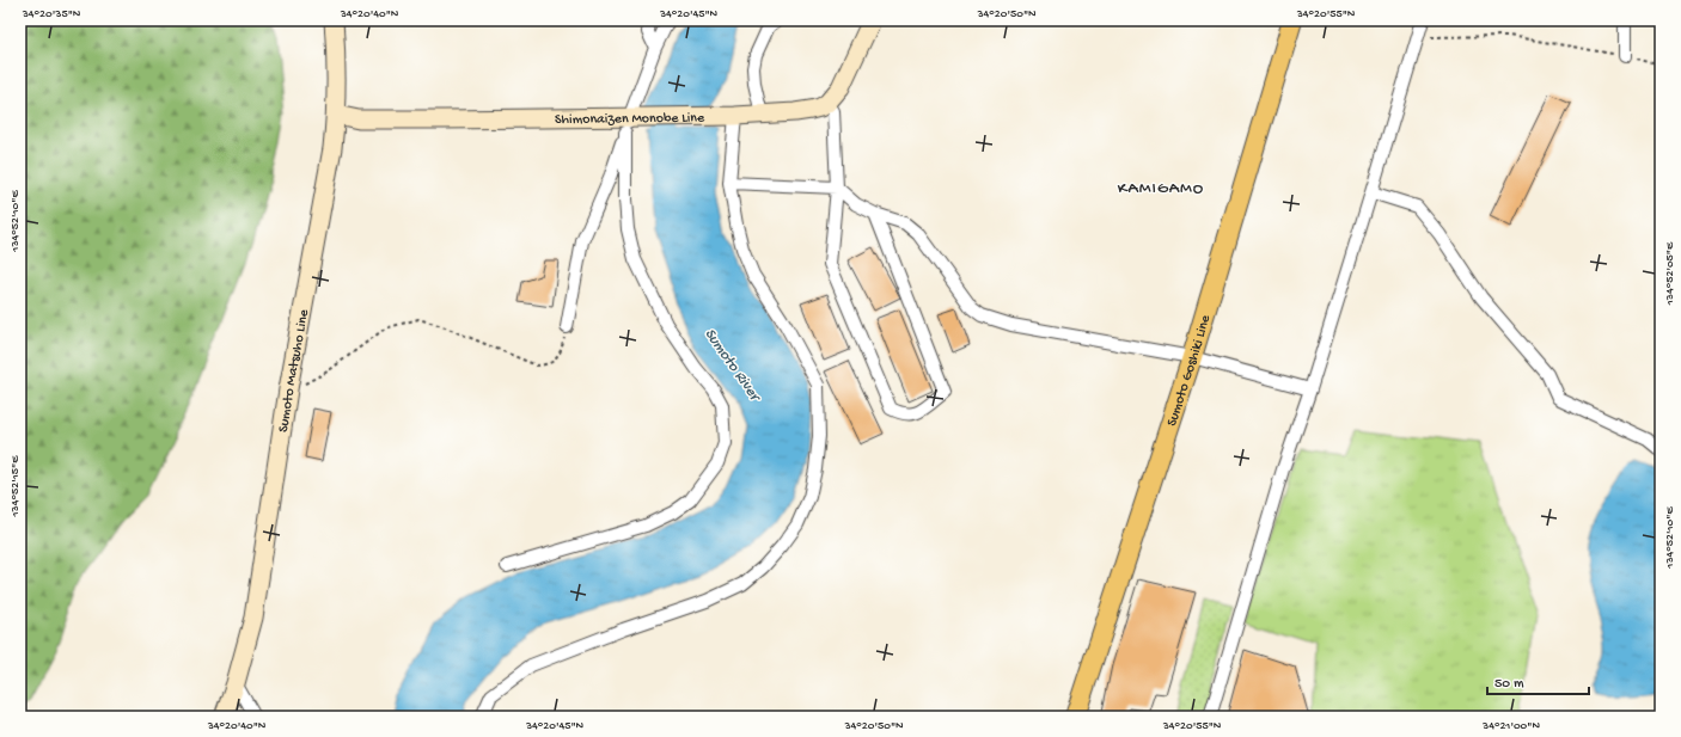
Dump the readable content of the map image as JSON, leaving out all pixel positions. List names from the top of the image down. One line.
{"streets":{"main road":["Shimonaizen Monobe Line","Sumoto Goshiki Line","Sumoto Matsuho Line"]},"crossings":[["Shimonaizen Monobe Line","Sumoto Matsuho Line"]],"districts":["KAMIGAMO"],"water":["Sumoto River"],"scale_bar":"50 m","coordinates":["34°20'35\"N","34°20'40\"N","34°20'45\"N","34°20'50\"N","34°20'55\"N","134°52'10\"E","134°52'05\"E","134°52'15\"E","34°21'00\"N"]}
